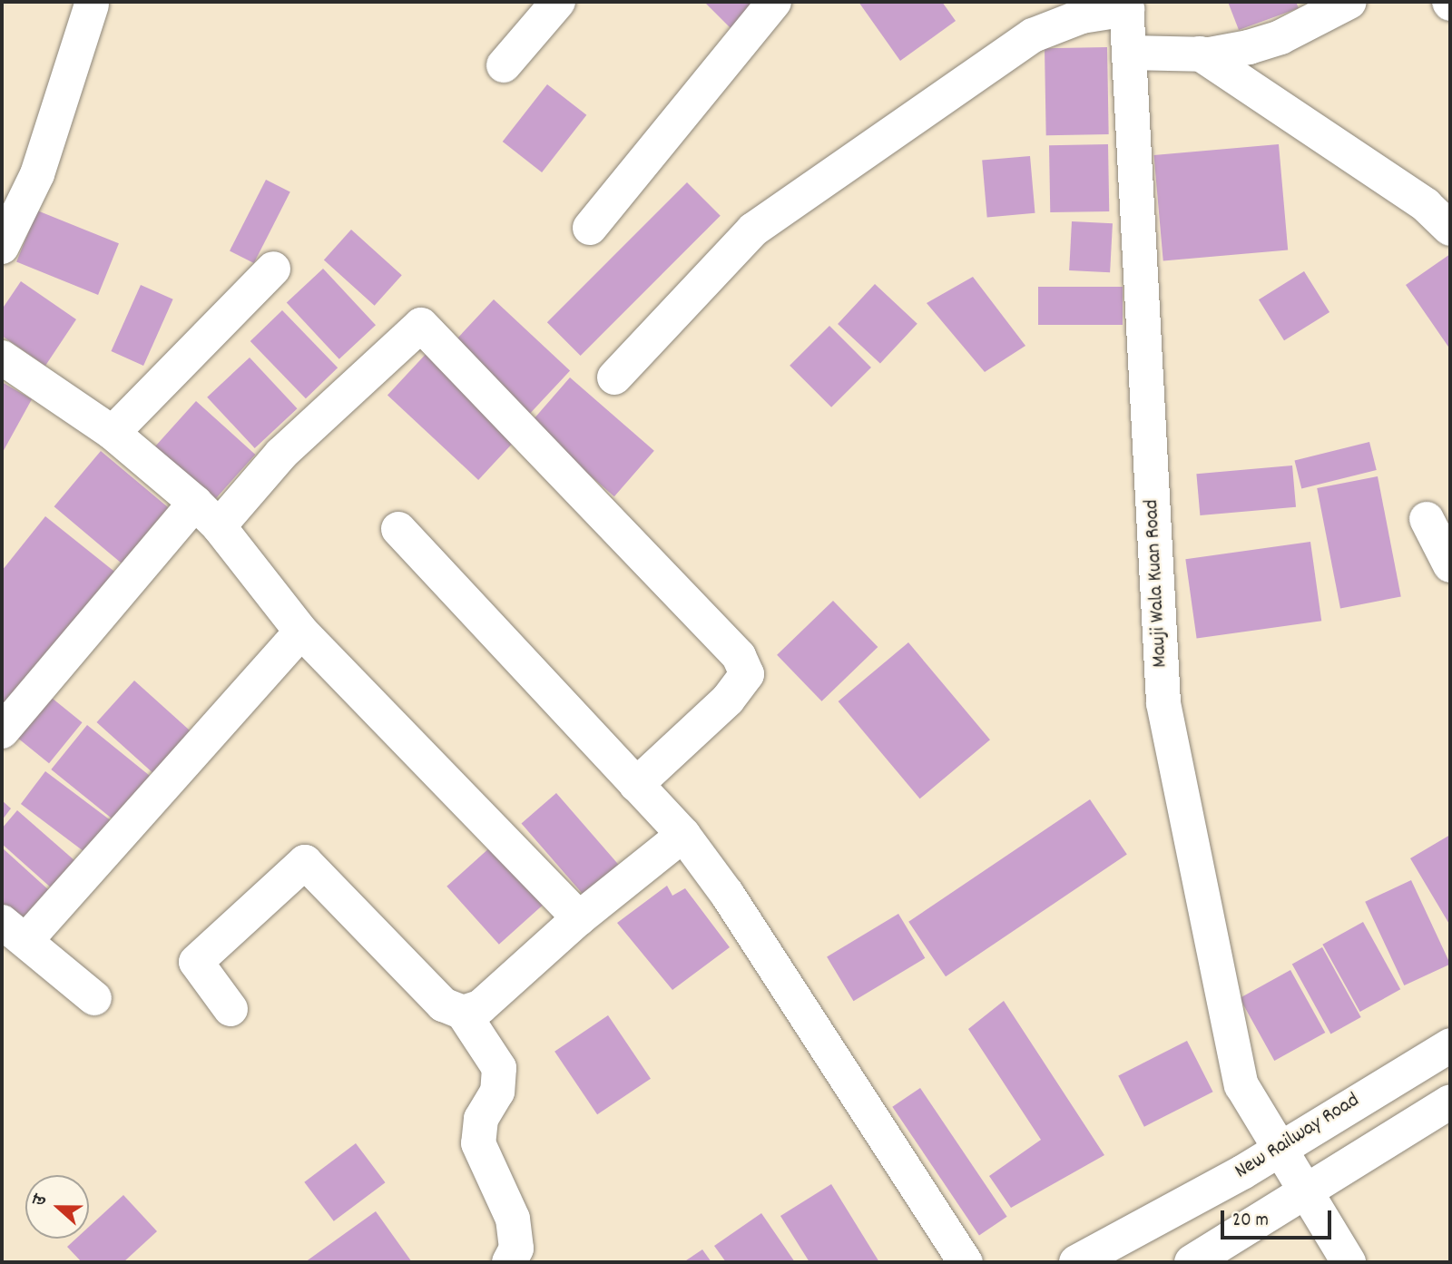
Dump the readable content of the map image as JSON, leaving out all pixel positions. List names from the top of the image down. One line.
{"streets":{"street":["Mauji Wala Kuan Road","New Railway Road"]},"crossings":[["Mauji Wala Kuan Road","New Railway Road"]],"scale_bar":"20 m","north":"left"}
